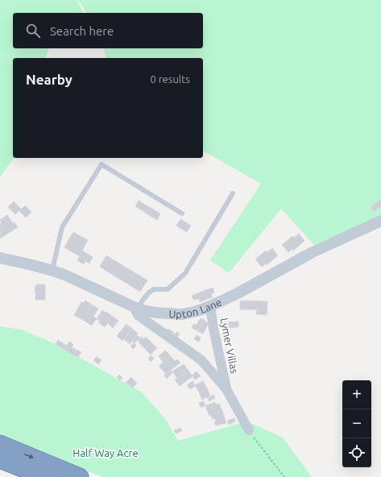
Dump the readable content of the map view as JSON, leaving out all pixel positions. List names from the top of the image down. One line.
{"streets":{"street":["Upton Lane","Lymer Villas"]},"crossings":[["Upton Lane","Lymer Villas"]],"parks":["Half Way Acre"],"page":{"search":"Search here","heading":["Nearby","0 results"],"map_buttons":["+","−"]}}
